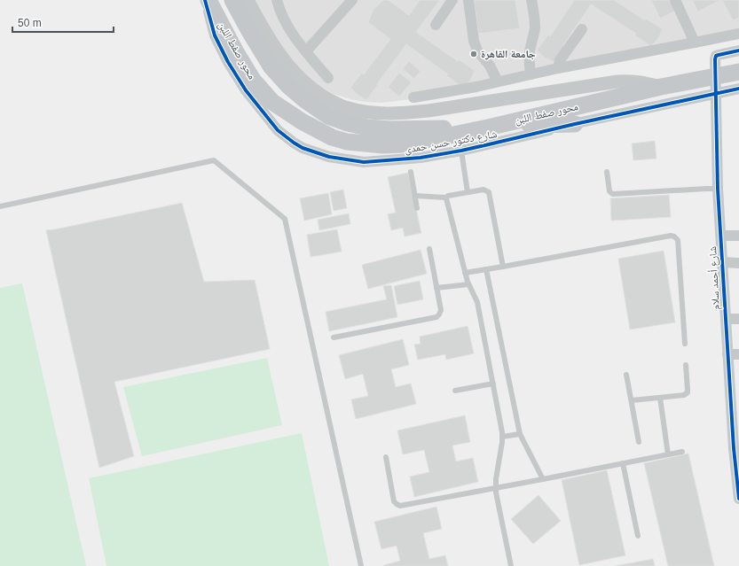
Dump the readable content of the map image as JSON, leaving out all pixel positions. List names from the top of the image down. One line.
{"streets":{"main road":["محور صفط اللبن"],"street":["شارع دكتور حسن حمدى","شارع أحمد سلام"]},"crossings":[["شارع دكتور حسن حمدى","شارع أحمد سلام"]],"places":["جامعة القاهرة"],"scale_bar":"50 m"}
